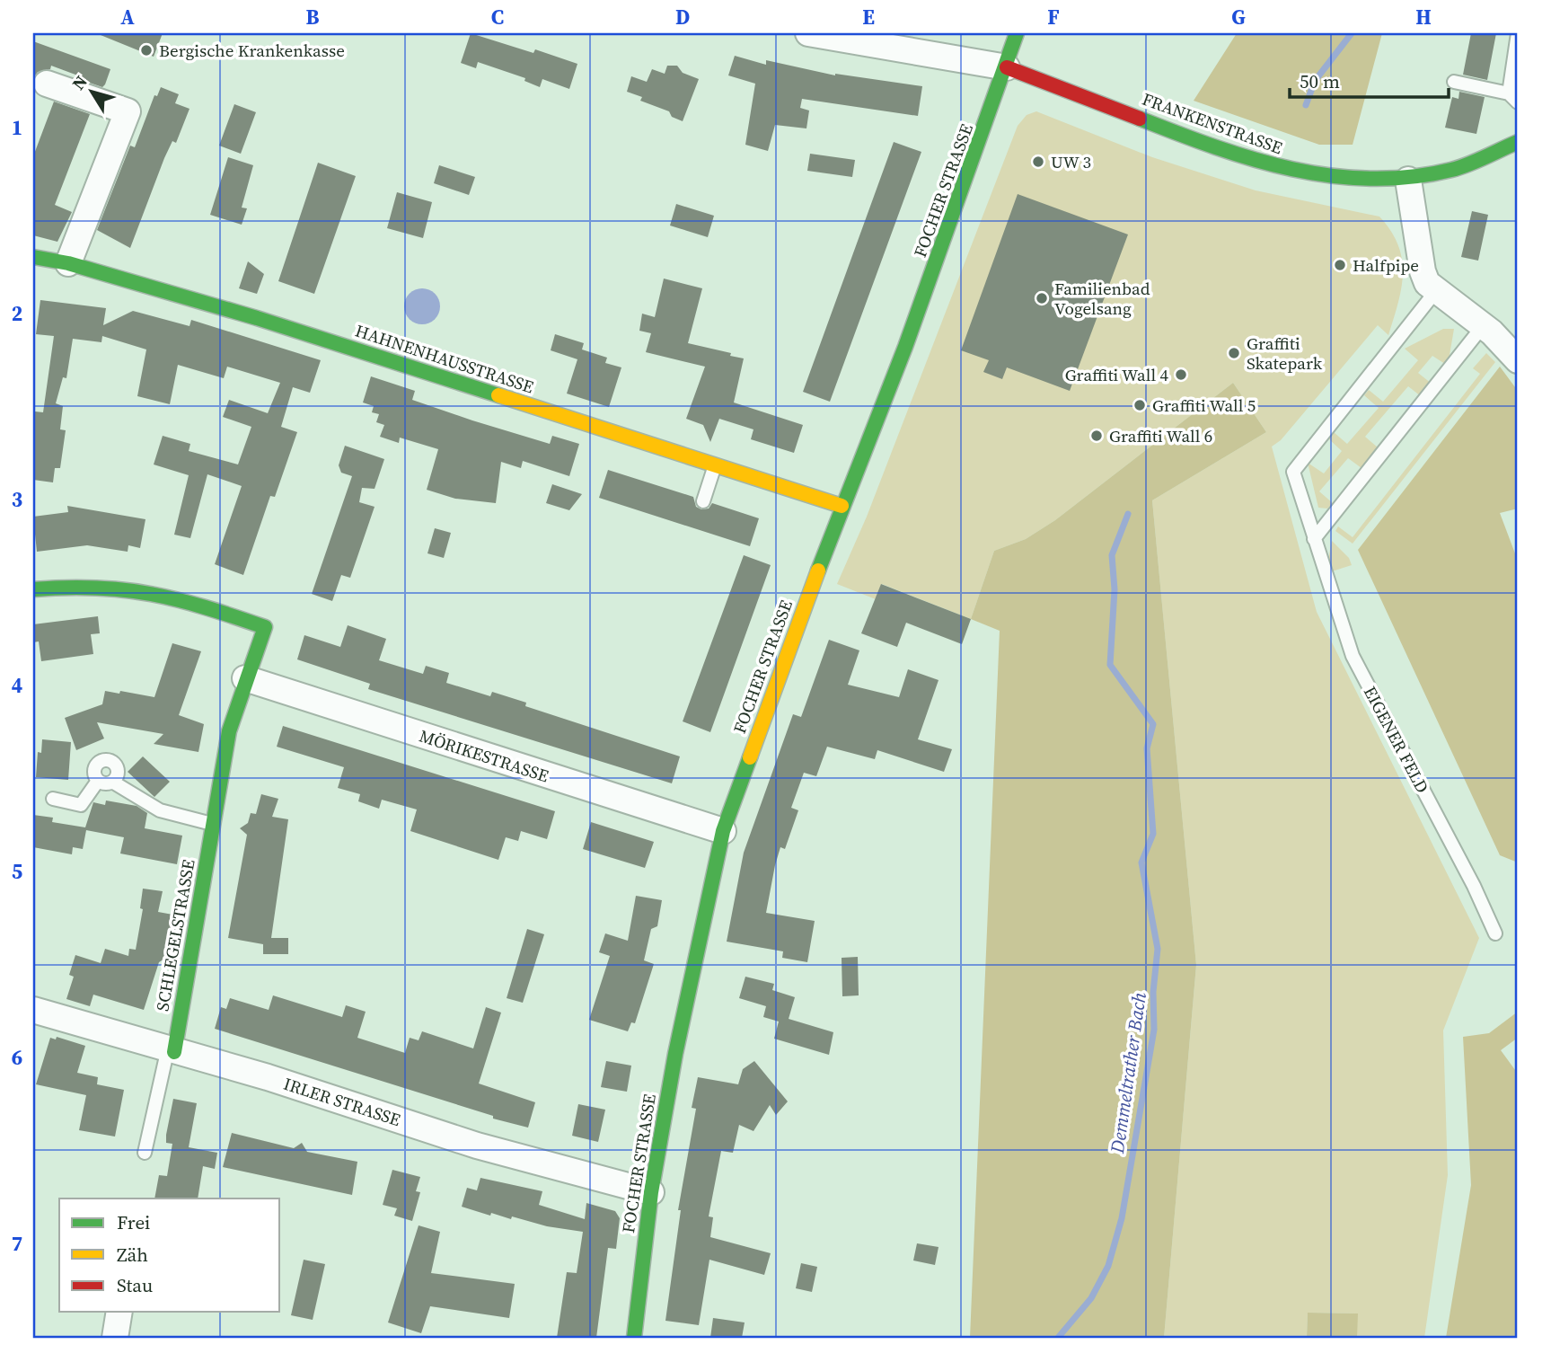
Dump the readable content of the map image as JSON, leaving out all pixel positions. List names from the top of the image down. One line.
{"streets":{"street":["FRANKENSTRASSE","FOCHER STRASSE","HAHNENHAUSSTRASSE","MÖRIKESTRASSE","SCHLEGELSTRASSE","IRLER STRASSE"],"lane":["EIGENER FELD"]},"crossings":[["FRANKENSTRASSE","FOCHER STRASSE"],["FOCHER STRASSE","HAHNENHAUSSTRASSE"],["FOCHER STRASSE","MÖRIKESTRASSE"],["FOCHER STRASSE","IRLER STRASSE"],["MÖRIKESTRASSE","SCHLEGELSTRASSE"],["SCHLEGELSTRASSE","IRLER STRASSE"]],"water":["Demmeltrather Bach"],"places":["Bergische Krankenkasse","UW 3","Halfpipe","Familienbad Vogelsang","Graffiti Skatepark","Graffiti Wall 4","Graffiti Wall 5","Graffiti Wall 6"],"legend":["Frei","Zäh","Stau"],"scale_bar":"50 m","north":"top left","grid":{"columns":["A","B","C","D","E","F","G","H"],"rows":["1","2","3","4","5","6","7"]}}
